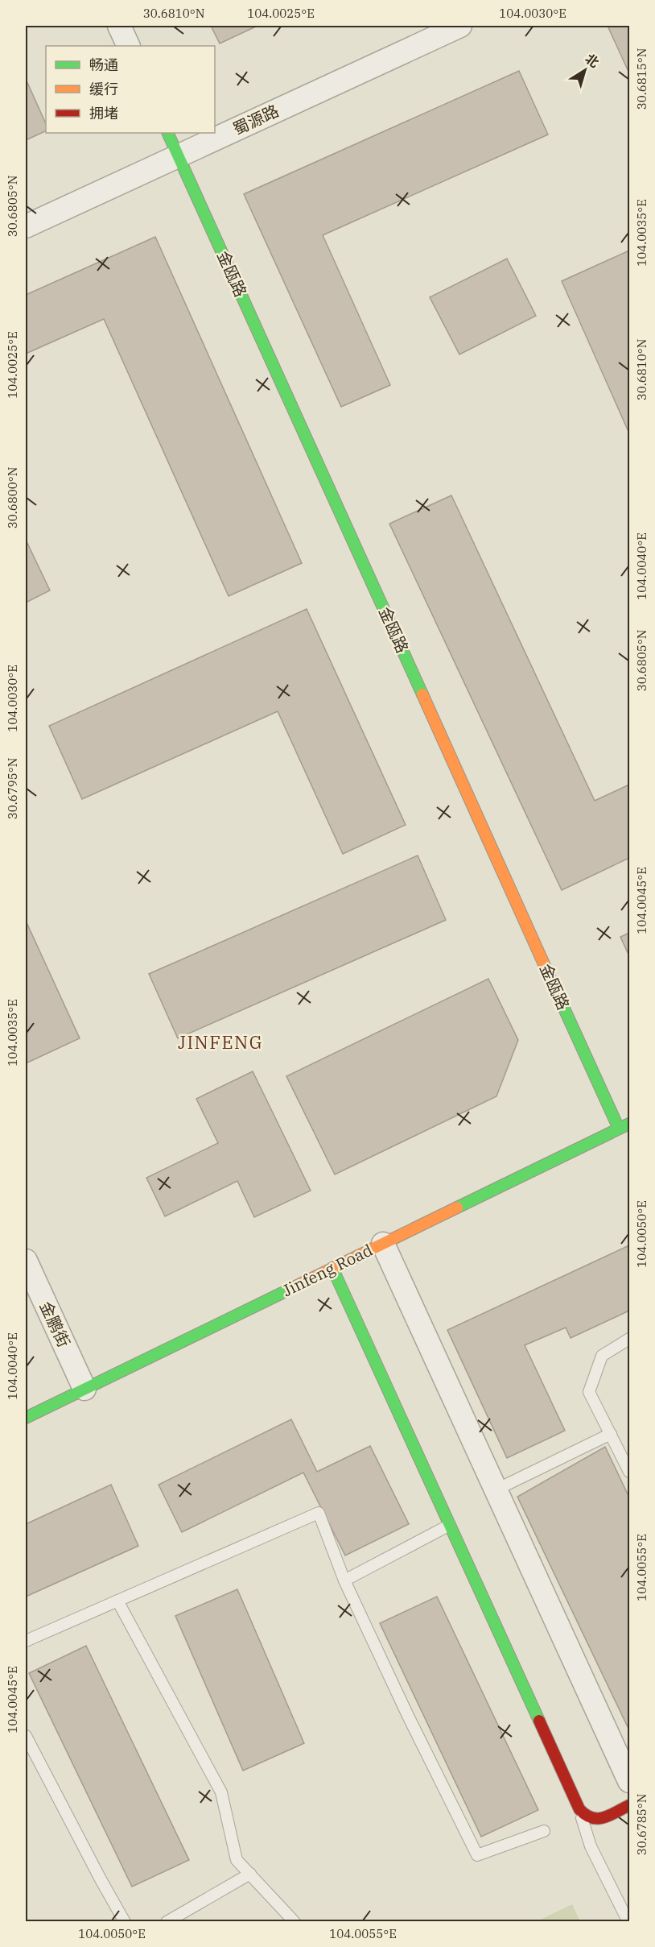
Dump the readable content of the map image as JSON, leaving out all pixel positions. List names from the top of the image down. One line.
{"streets":{"street":["蜀源路","金瓯路","Jinfeng Road","金鹏街"]},"crossings":[["蜀源路","金瓯路"],["金瓯路","Jinfeng Road"],["Jinfeng Road","金鹏街"]],"districts":["JINFENG"],"legend":["畅通","缓行","拥堵"],"north":"top right","coordinates":["30.6810°N","104.0025°E","104.0030°E","30.6815°N","30.6805°N","104.0035°E","30.6800°N","104.0040°E","30.6795°N","104.0045°E","104.0050°E","104.0055°E","30.6785°N"]}
